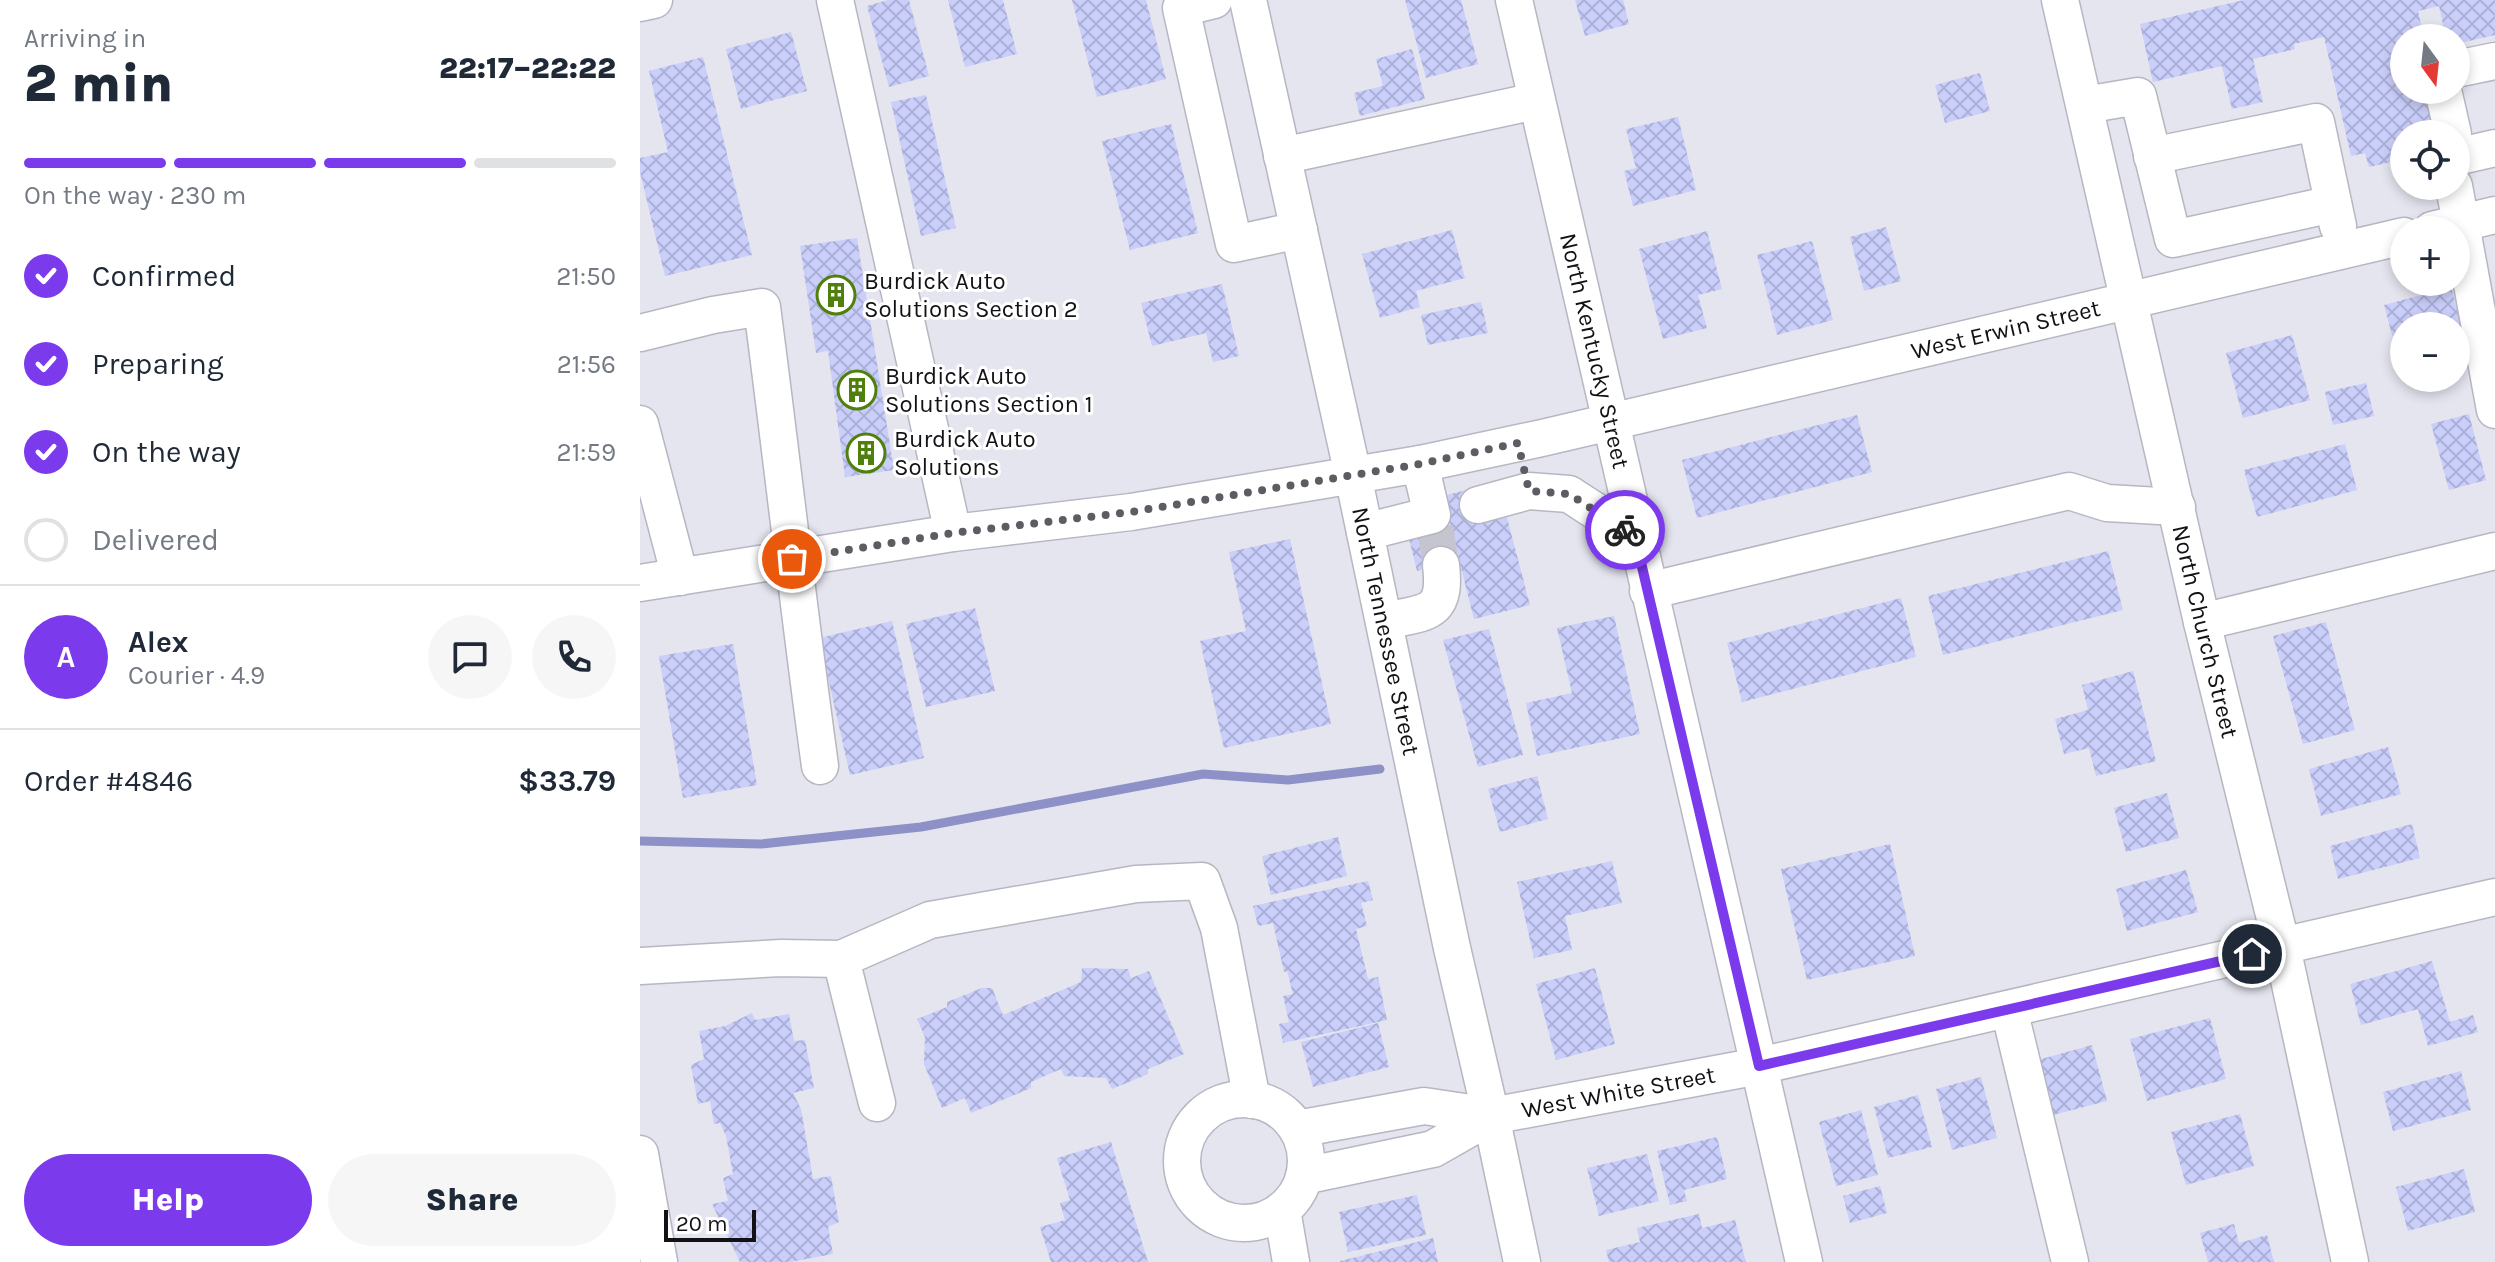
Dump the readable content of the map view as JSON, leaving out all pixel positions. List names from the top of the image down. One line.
{"streets":{"street":["West Erwin Street","North Kentucky Street","North Tennessee Street","North Church Street","West White Street"]},"crossings":[["West Erwin Street","North Kentucky Street"],["West Erwin Street","North Tennessee Street"],["West Erwin Street","North Church Street"],["North Kentucky Street","West White Street"],["North Tennessee Street","West White Street"],["North Church Street","West White Street"]],"places":{"building":["Burdick Auto Solutions Section 2","Burdick Auto Solutions Section 1","Burdick Auto Solutions"]},"scale_bar":"20 m","north":"bottom","page":{"heading":["2 min","Arriving in","22:17–22:22"],"panel":["Alex","Courier · 4.9","Order #4846","$33.79"],"map_buttons":["+","−"],"bar":"On the way · 230 m","list":[["Confirmed","21:50"],["Preparing","21:56"],["On the way","21:59"],"Delivered"],"round":"A","buttons":["Help","Share"],"scale":"20 m"}}
